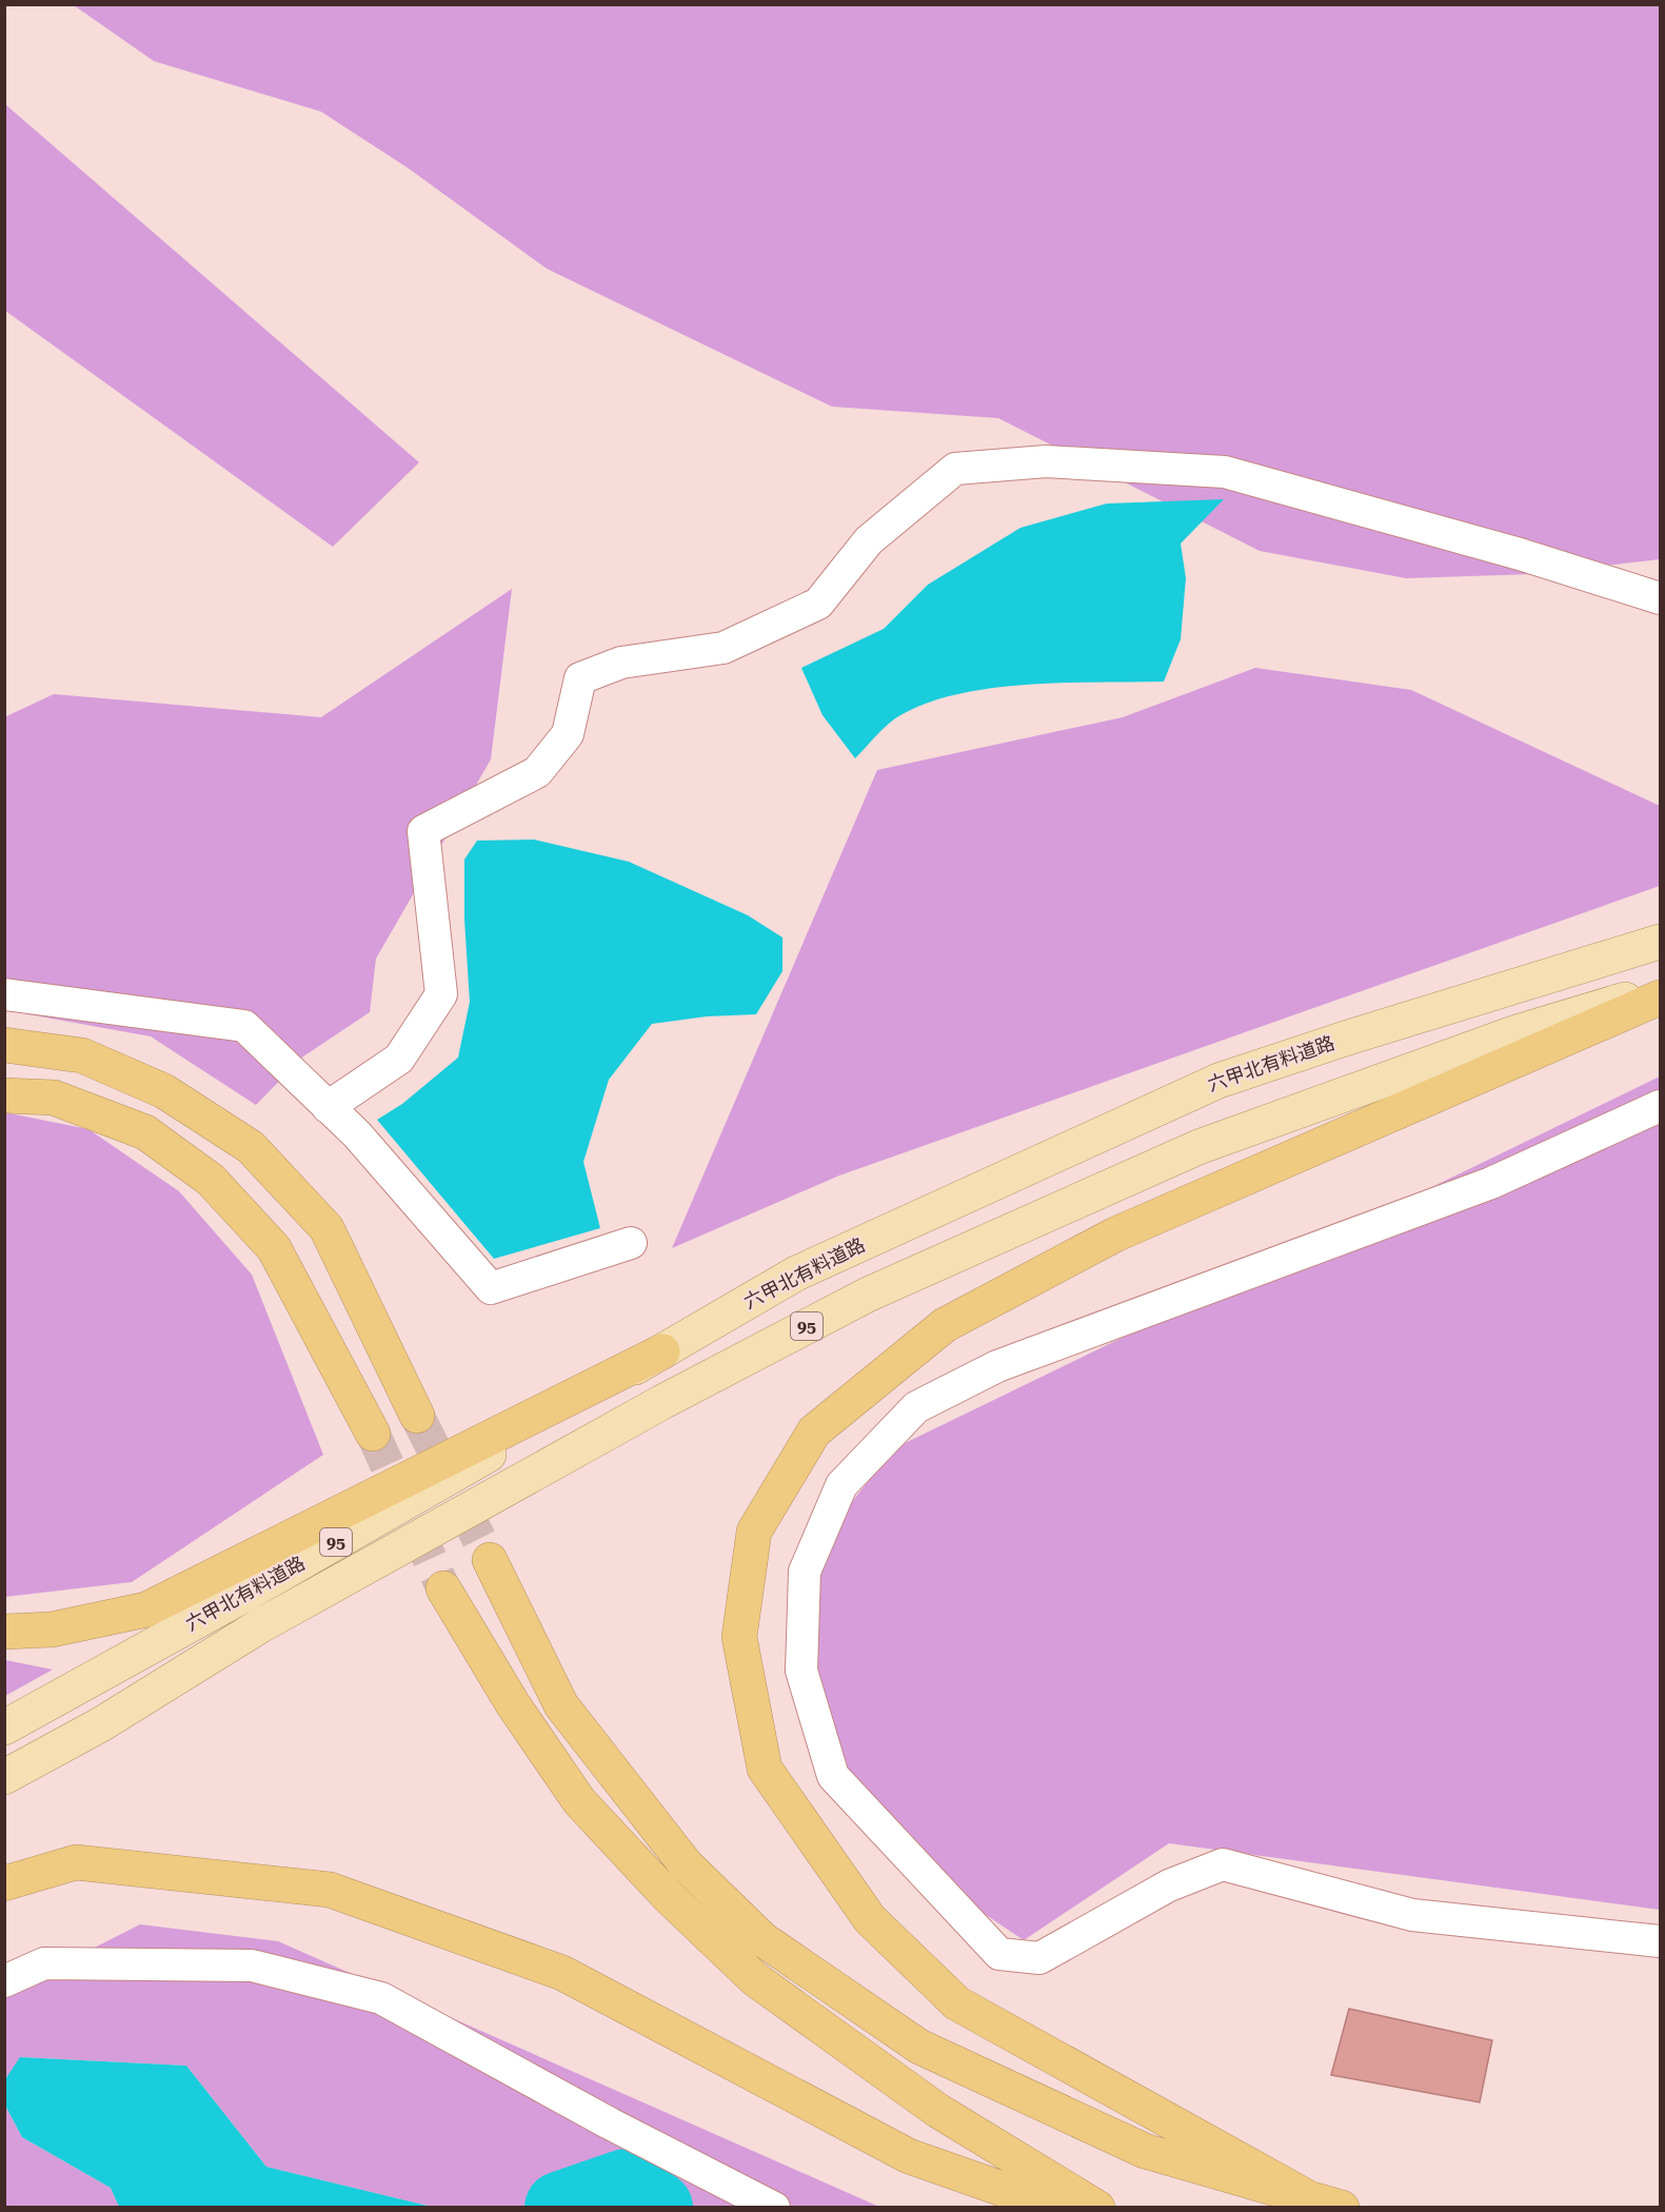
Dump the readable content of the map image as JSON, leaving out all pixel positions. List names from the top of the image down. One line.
{"streets":{"main road":["六甲北有料道路","95"]}}
